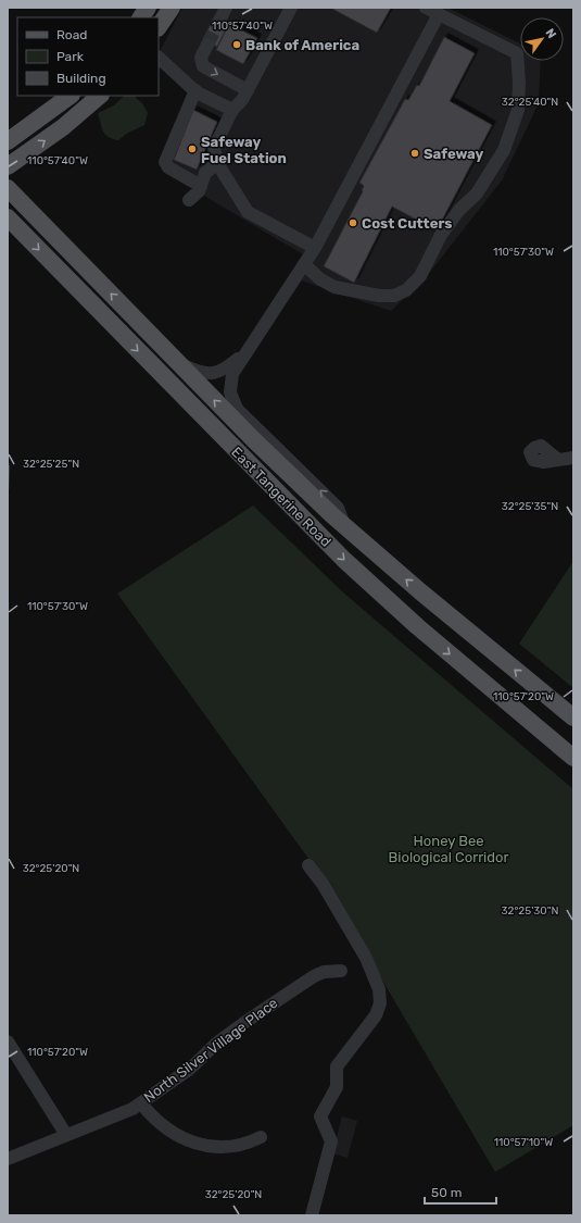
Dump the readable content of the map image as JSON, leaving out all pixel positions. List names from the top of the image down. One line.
{"streets":{"main road":["East Tangerine Road"],"street":["North Silver Village Place"]},"parks":["Honey Bee Biological Corridor"],"places":["Bank of America","Safeway Fuel Station","Safeway","Cost Cutters"],"legend":["Road","Park","Building"],"scale_bar":"50 m","north":"top right","coordinates":["110°57'40\"W","32°25'40\"N","110°57'30\"W","32°25'25\"N","32°25'35\"N","110°57'20\"W","32°25'20\"N","32°25'30\"N","110°57'10\"W"]}
